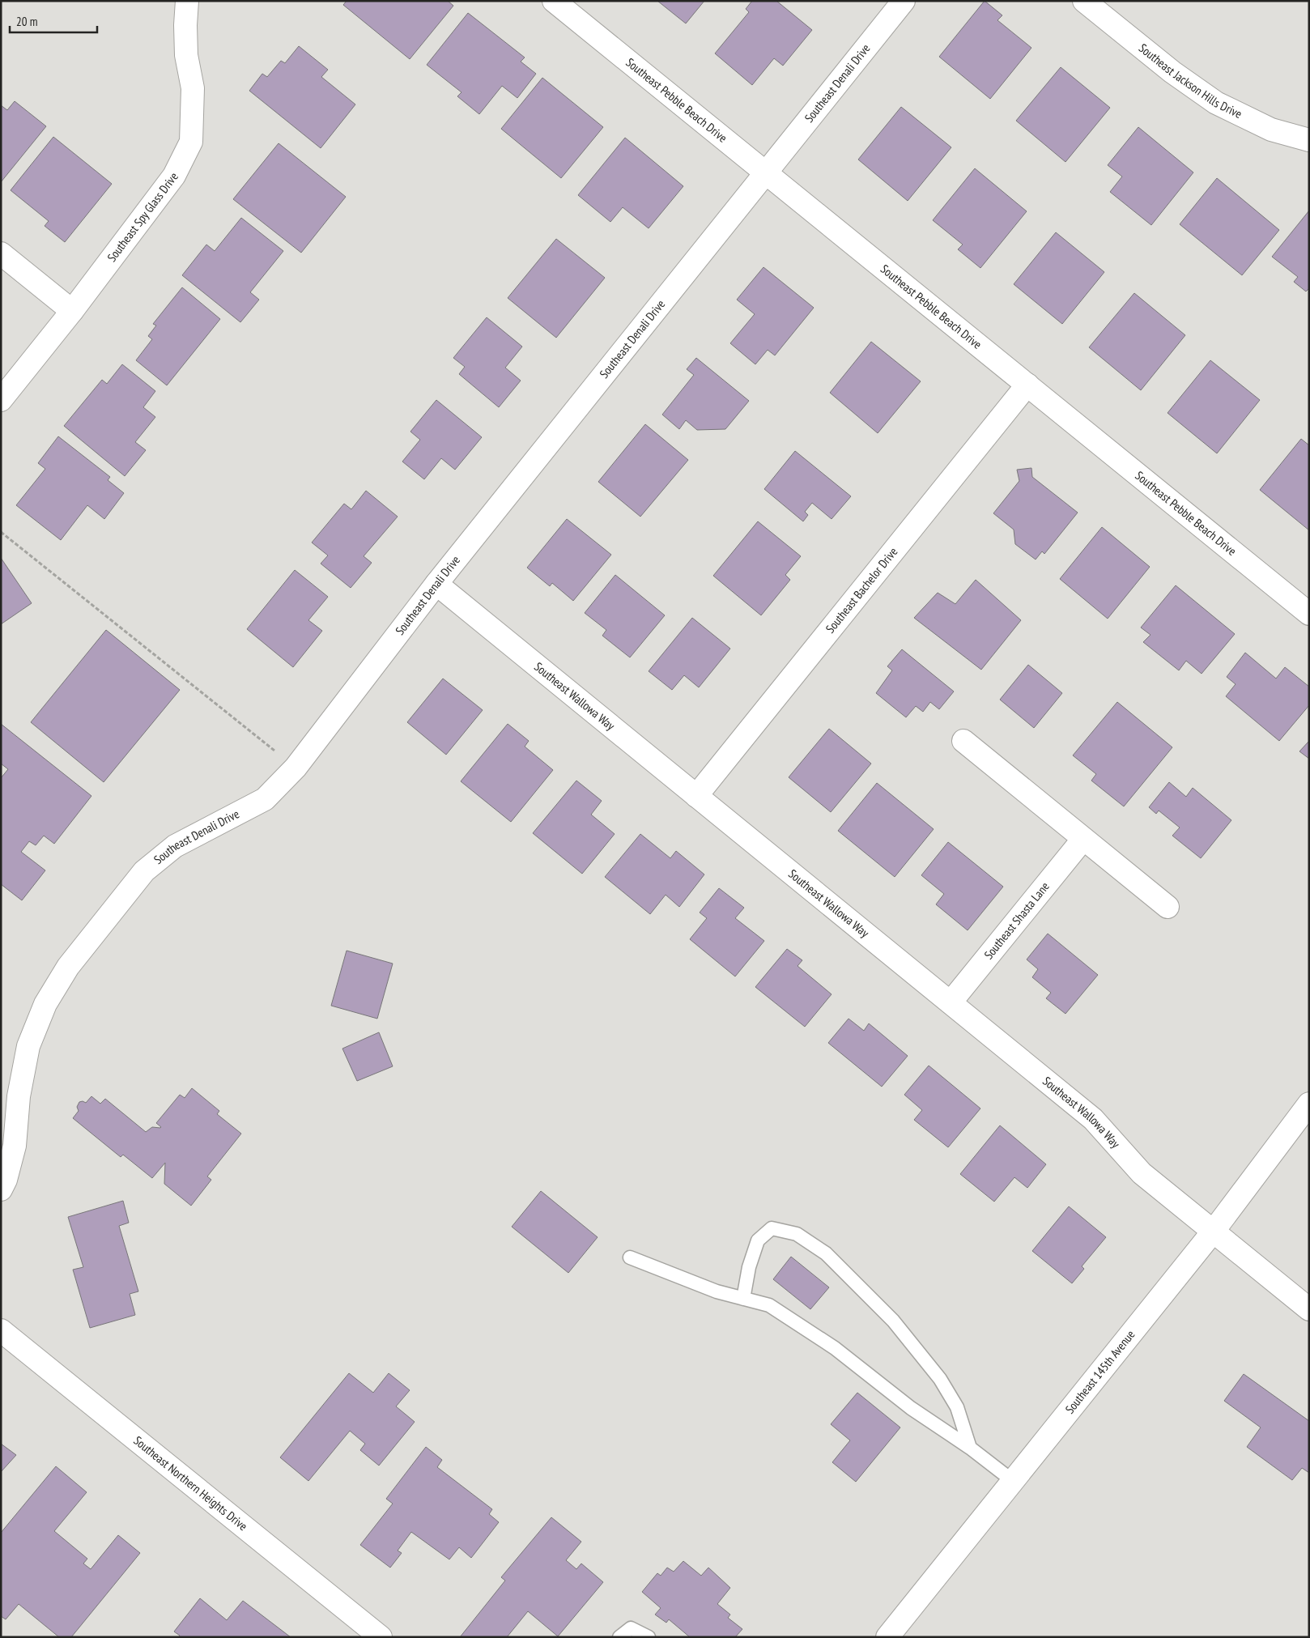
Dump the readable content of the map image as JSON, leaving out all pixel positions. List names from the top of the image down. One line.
{"streets":{"street":["Southeast Jackson Hills Drive","Southeast Denali Drive","Southeast Pebble Beach Drive","Southeast Spy Glass Drive","Southeast Bachelor Drive","Southeast Wallowa Way","Southeast Shasta Lane","Southeast 145th Avenue","Southeast Northern Heights Drive"]},"crossings":[["Southeast Denali Drive","Southeast Pebble Beach Drive"],["Southeast Denali Drive","Southeast Wallowa Way"],["Southeast Pebble Beach Drive","Southeast Bachelor Drive"],["Southeast Bachelor Drive","Southeast Wallowa Way"],["Southeast Wallowa Way","Southeast Shasta Lane"],["Southeast Wallowa Way","Southeast 145th Avenue"]],"scale_bar":"20 m"}
